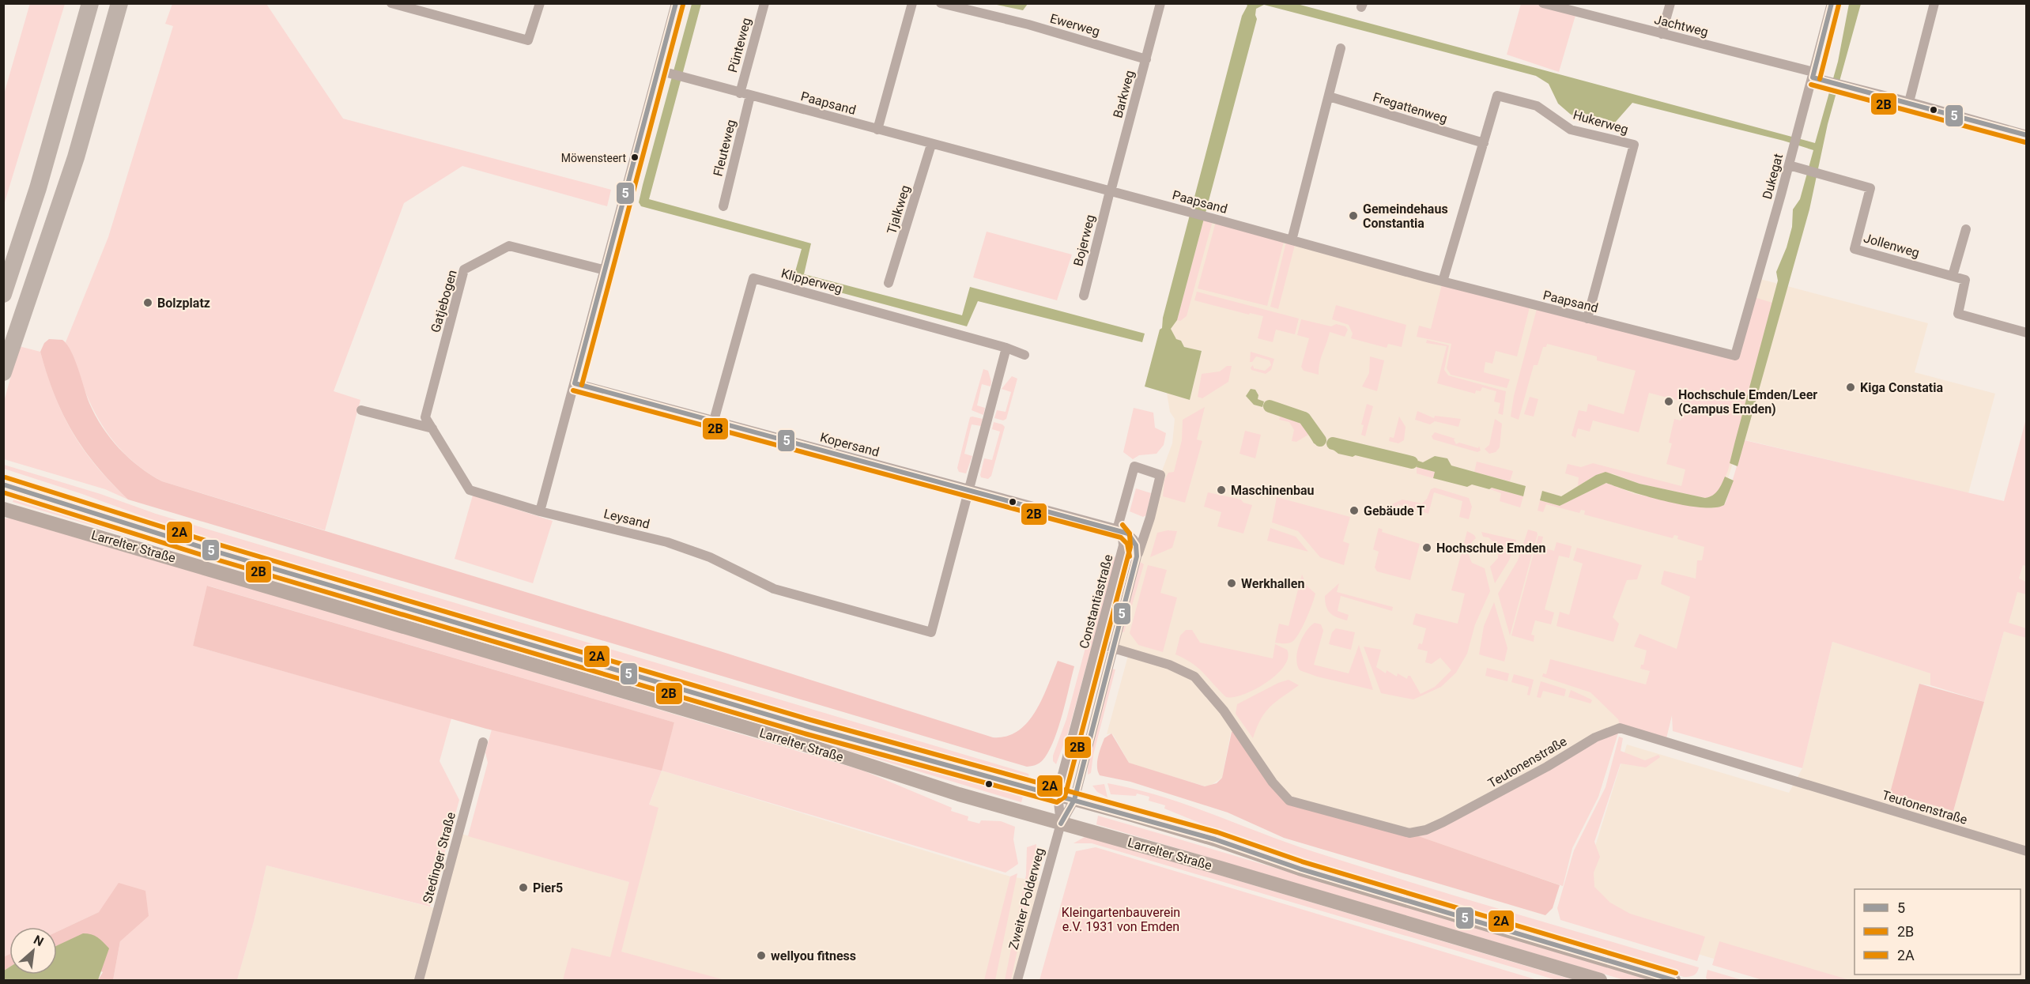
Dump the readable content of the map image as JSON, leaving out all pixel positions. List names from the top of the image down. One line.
{"streets":{"street":["Ewerweg","Jachtweg","Pünteweg","Barkweg","Paapsand","Fregattenweg","Hukerweg","Fleuteweg","Dukegat","Tjalkweg","Bojerweg","Jollenweg","Klipperweg","Gatjebogen","Kopersand","Leysand","Larrelter Straße","Constantiastraße","Teutonenstraße","Stedinger Straße","Zweiter Polderweg"]},"crossings":[["Ewerweg","Barkweg"],["Jachtweg","Dukegat"],["Pünteweg","Paapsand"],["Barkweg","Paapsand"],["Barkweg","Bojerweg"],["Paapsand","Hukerweg"],["Paapsand","Fleuteweg"],["Paapsand","Dukegat"],["Paapsand","Tjalkweg"],["Paapsand","Bojerweg"],["Fregattenweg","Hukerweg"],["Dukegat","Jollenweg"],["Klipperweg","Kopersand"],["Gatjebogen","Leysand"],["Kopersand","Leysand"],["Kopersand","Constantiastraße"],["Larrelter Straße","Constantiastraße"],["Larrelter Straße","Zweiter Polderweg"],["Constantiastraße","Teutonenstraße"],["Constantiastraße","Zweiter Polderweg"]],"parks":["Kleingartenbauverein e.V. 1931 von Emden"],"places":["Möwensteert","Gemeindehaus Constantia","Bolzplatz","Kiga Constatia","Hochschule Emden/Leer (Campus Emden)","Maschinenbau","Gebäude T","Hochschule Emden","Werkhallen","Pier5","wellyou fitness"],"lines":["transit line 5","transit line 2B","transit line 2A"],"legend":["5","2B","2A"],"north":"top right"}
